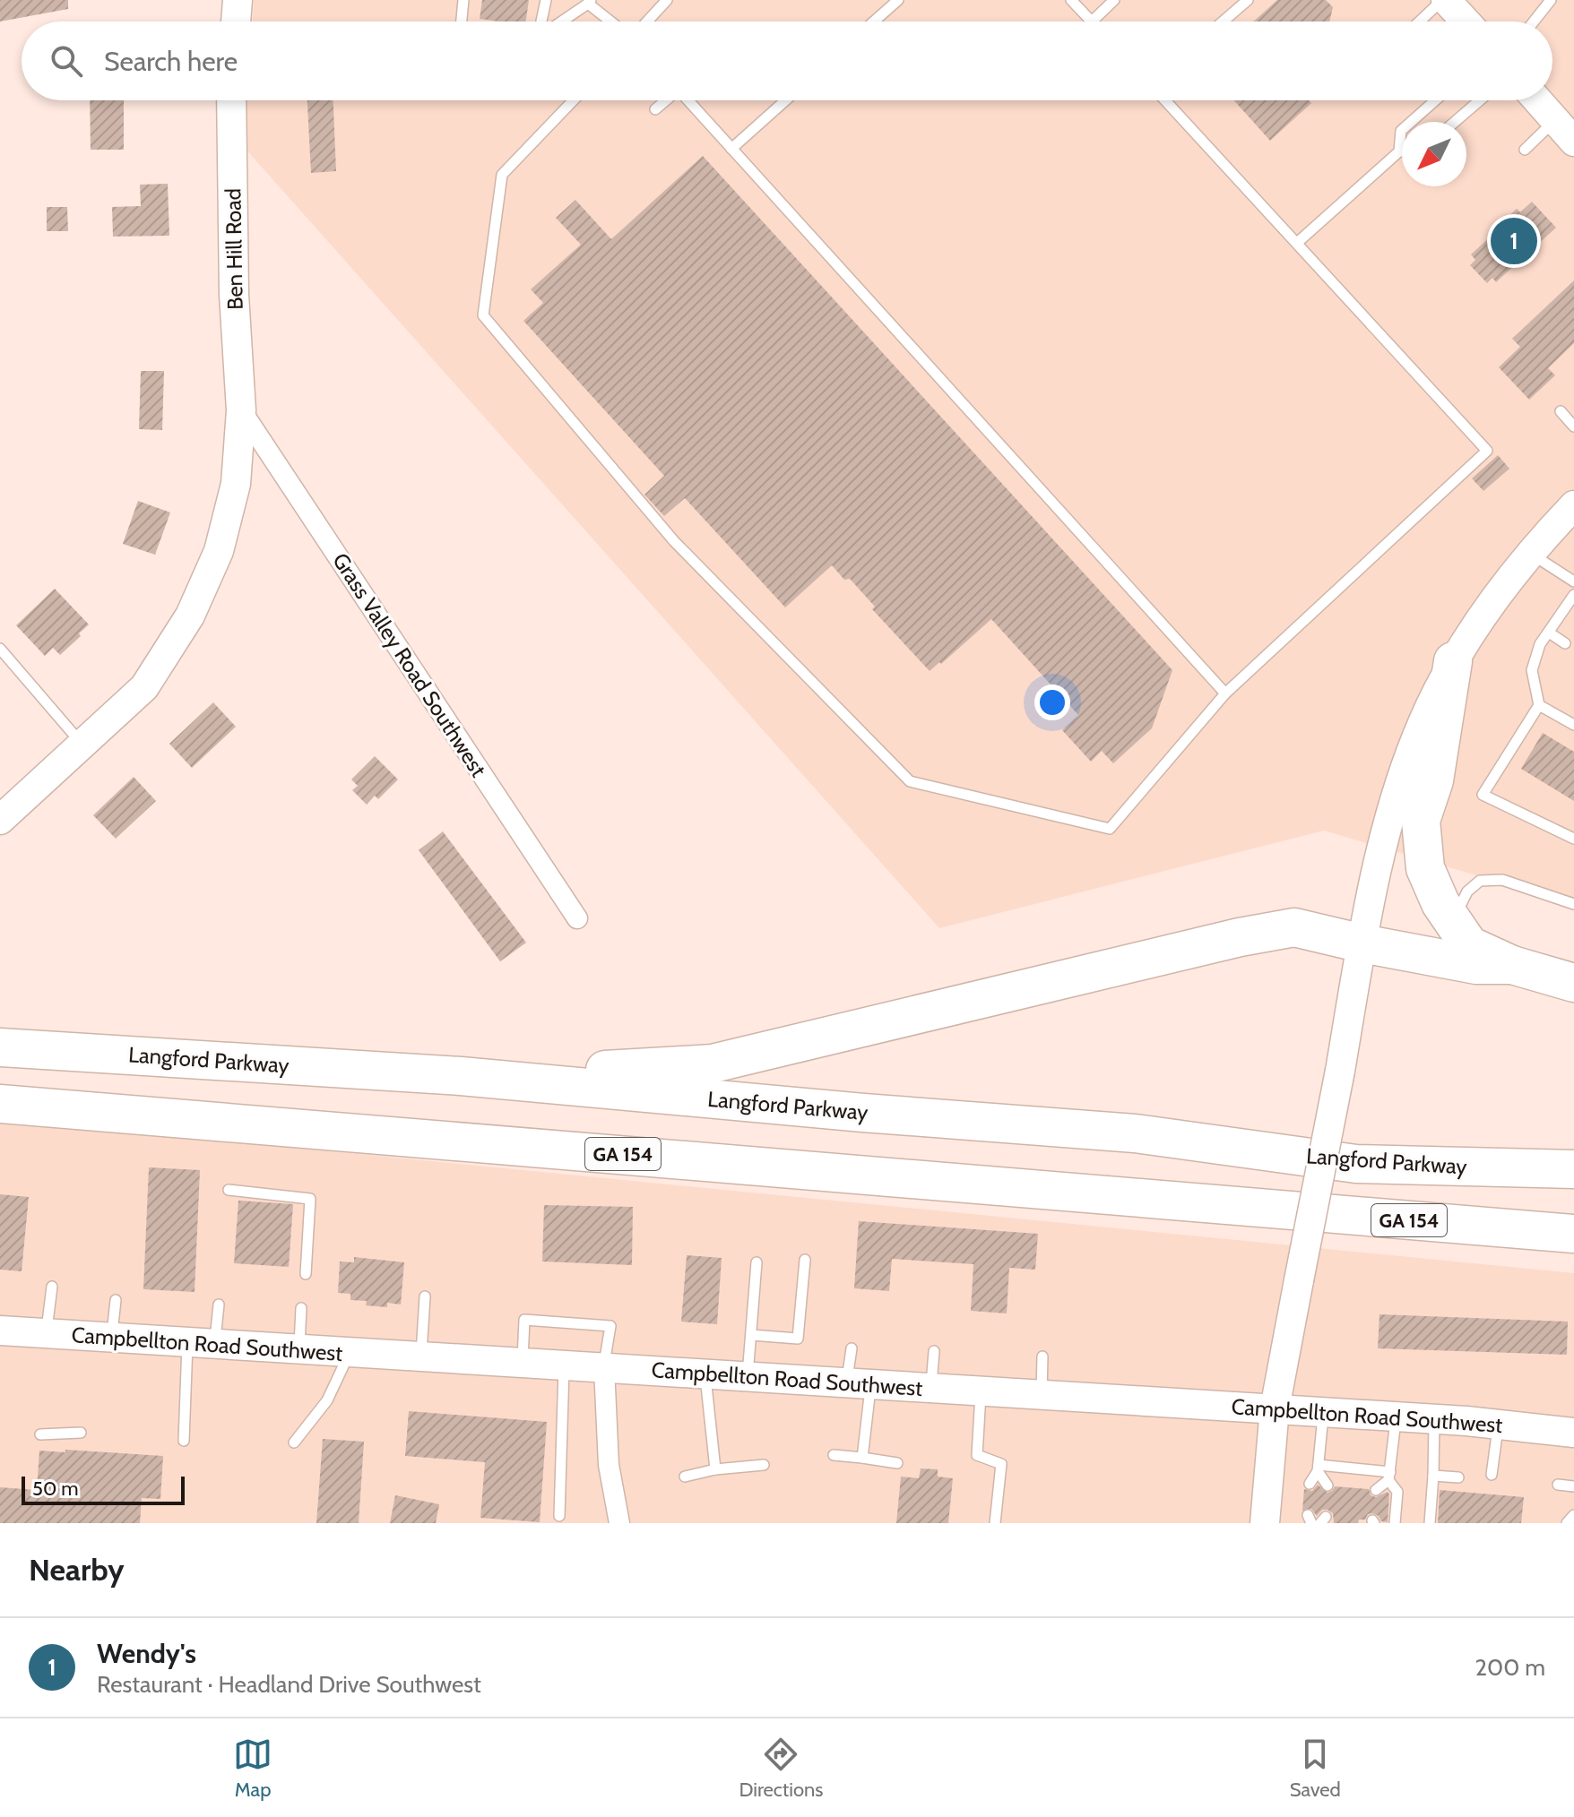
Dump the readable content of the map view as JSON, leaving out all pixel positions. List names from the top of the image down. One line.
{"streets":{"highway":["Langford Parkway","GA 154"],"main road":["Ben Hill Road","Campbellton Road Southwest"],"street":["Grass Valley Road Southwest"]},"crossings":[["Ben Hill Road","Grass Valley Road Southwest"]],"scale_bar":"50 m","north":"bottom left","page":{"search":"Search here","pins":"1","scale":"50 m","heading":"Nearby","list":[{"mark":"1","name":"Wendy's","note":"Restaurant · Headland Drive Southwest","value":"200 m"}],"nav":["Map","Directions","Saved"]}}
